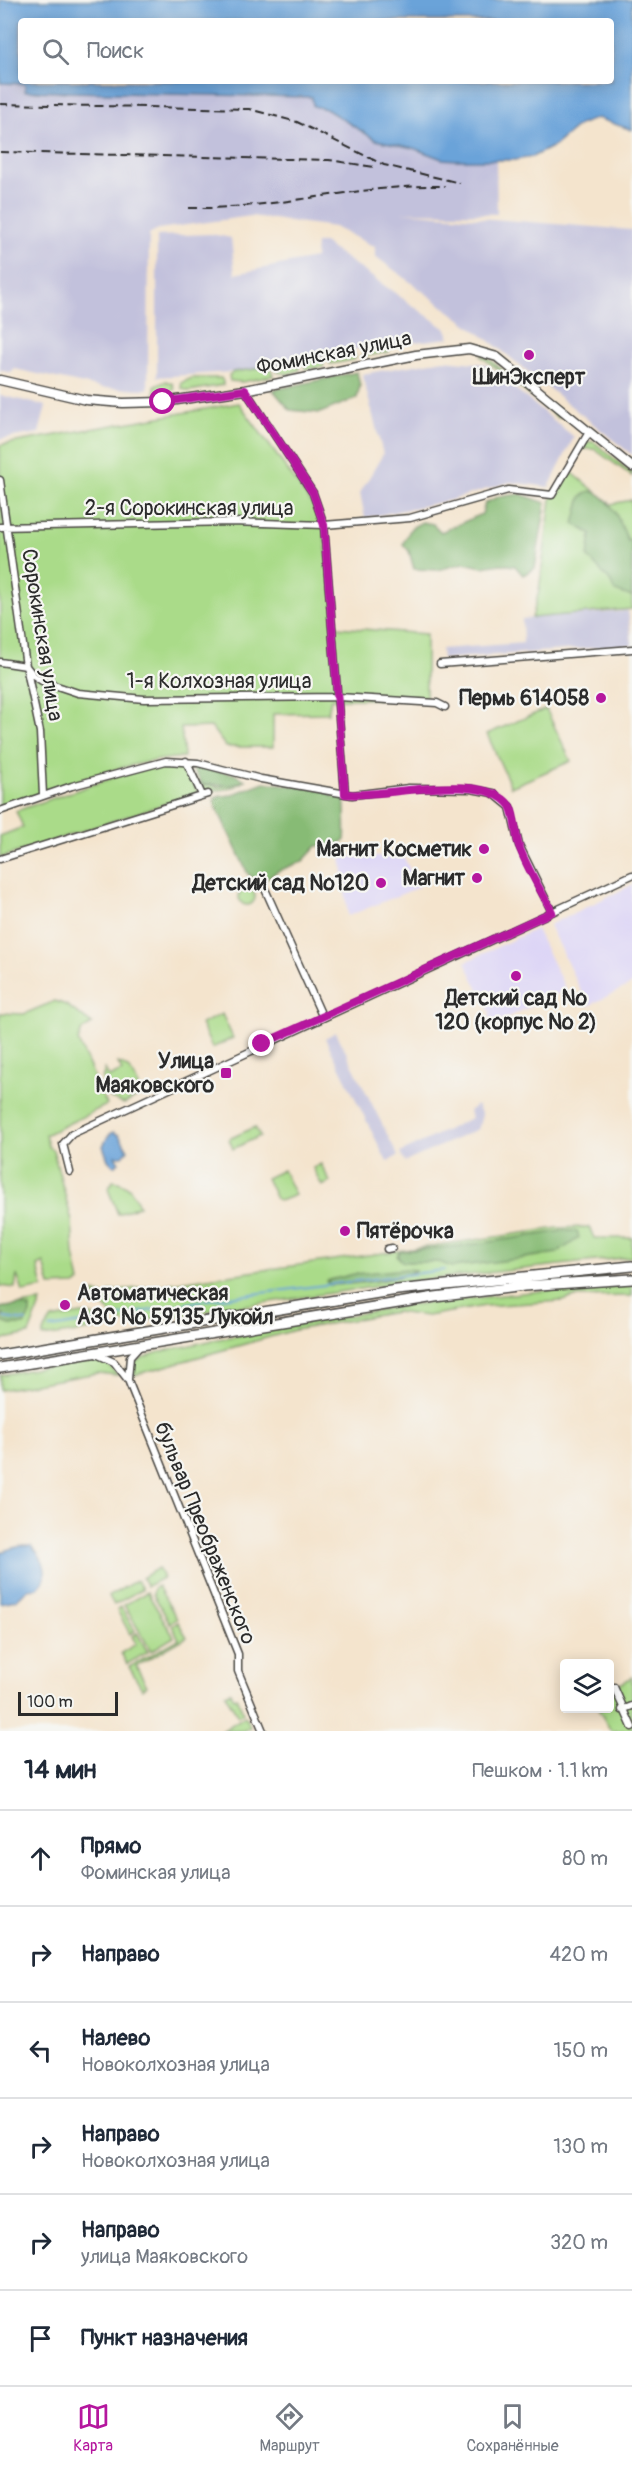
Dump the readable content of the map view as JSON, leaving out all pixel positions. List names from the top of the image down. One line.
{"streets":{"street":["Фоминская улица","2-я Сорокинская улица","Сорокинская улица","1-я Колхозная улица","бульвар Преображенского"]},"crossings":[["Фоминская улица","2-я Сорокинская улица"],["2-я Сорокинская улица","Сорокинская улица"],["Сорокинская улица","1-я Колхозная улица"]],"places":{"other":["ШинЭксперт","Пермь 614058","Магнит Косметик","Магнит","Детский сад №120","Детский сад № 120 (корпус № 2)","Пятёрочка","Автоматическая АЗС № 59135 Лукойл"],"transit":["Улица Маяковского"]},"scale_bar":"100 m","page":{"search":"Поиск","scale":"100 m","heading":["14 мин","Пешком · 1.1 km"],"list":[["Прямо","Фоминская улица","80 m"],["Направо","420 m"],["Налево","Новоколхозная улица","150 m"],["Направо","Новоколхозная улица","130 m"],["Направо","улица Маяковского","320 m"],"Пункт назначения"],"nav":["Карта","Маршрут","Сохранённые"]}}
